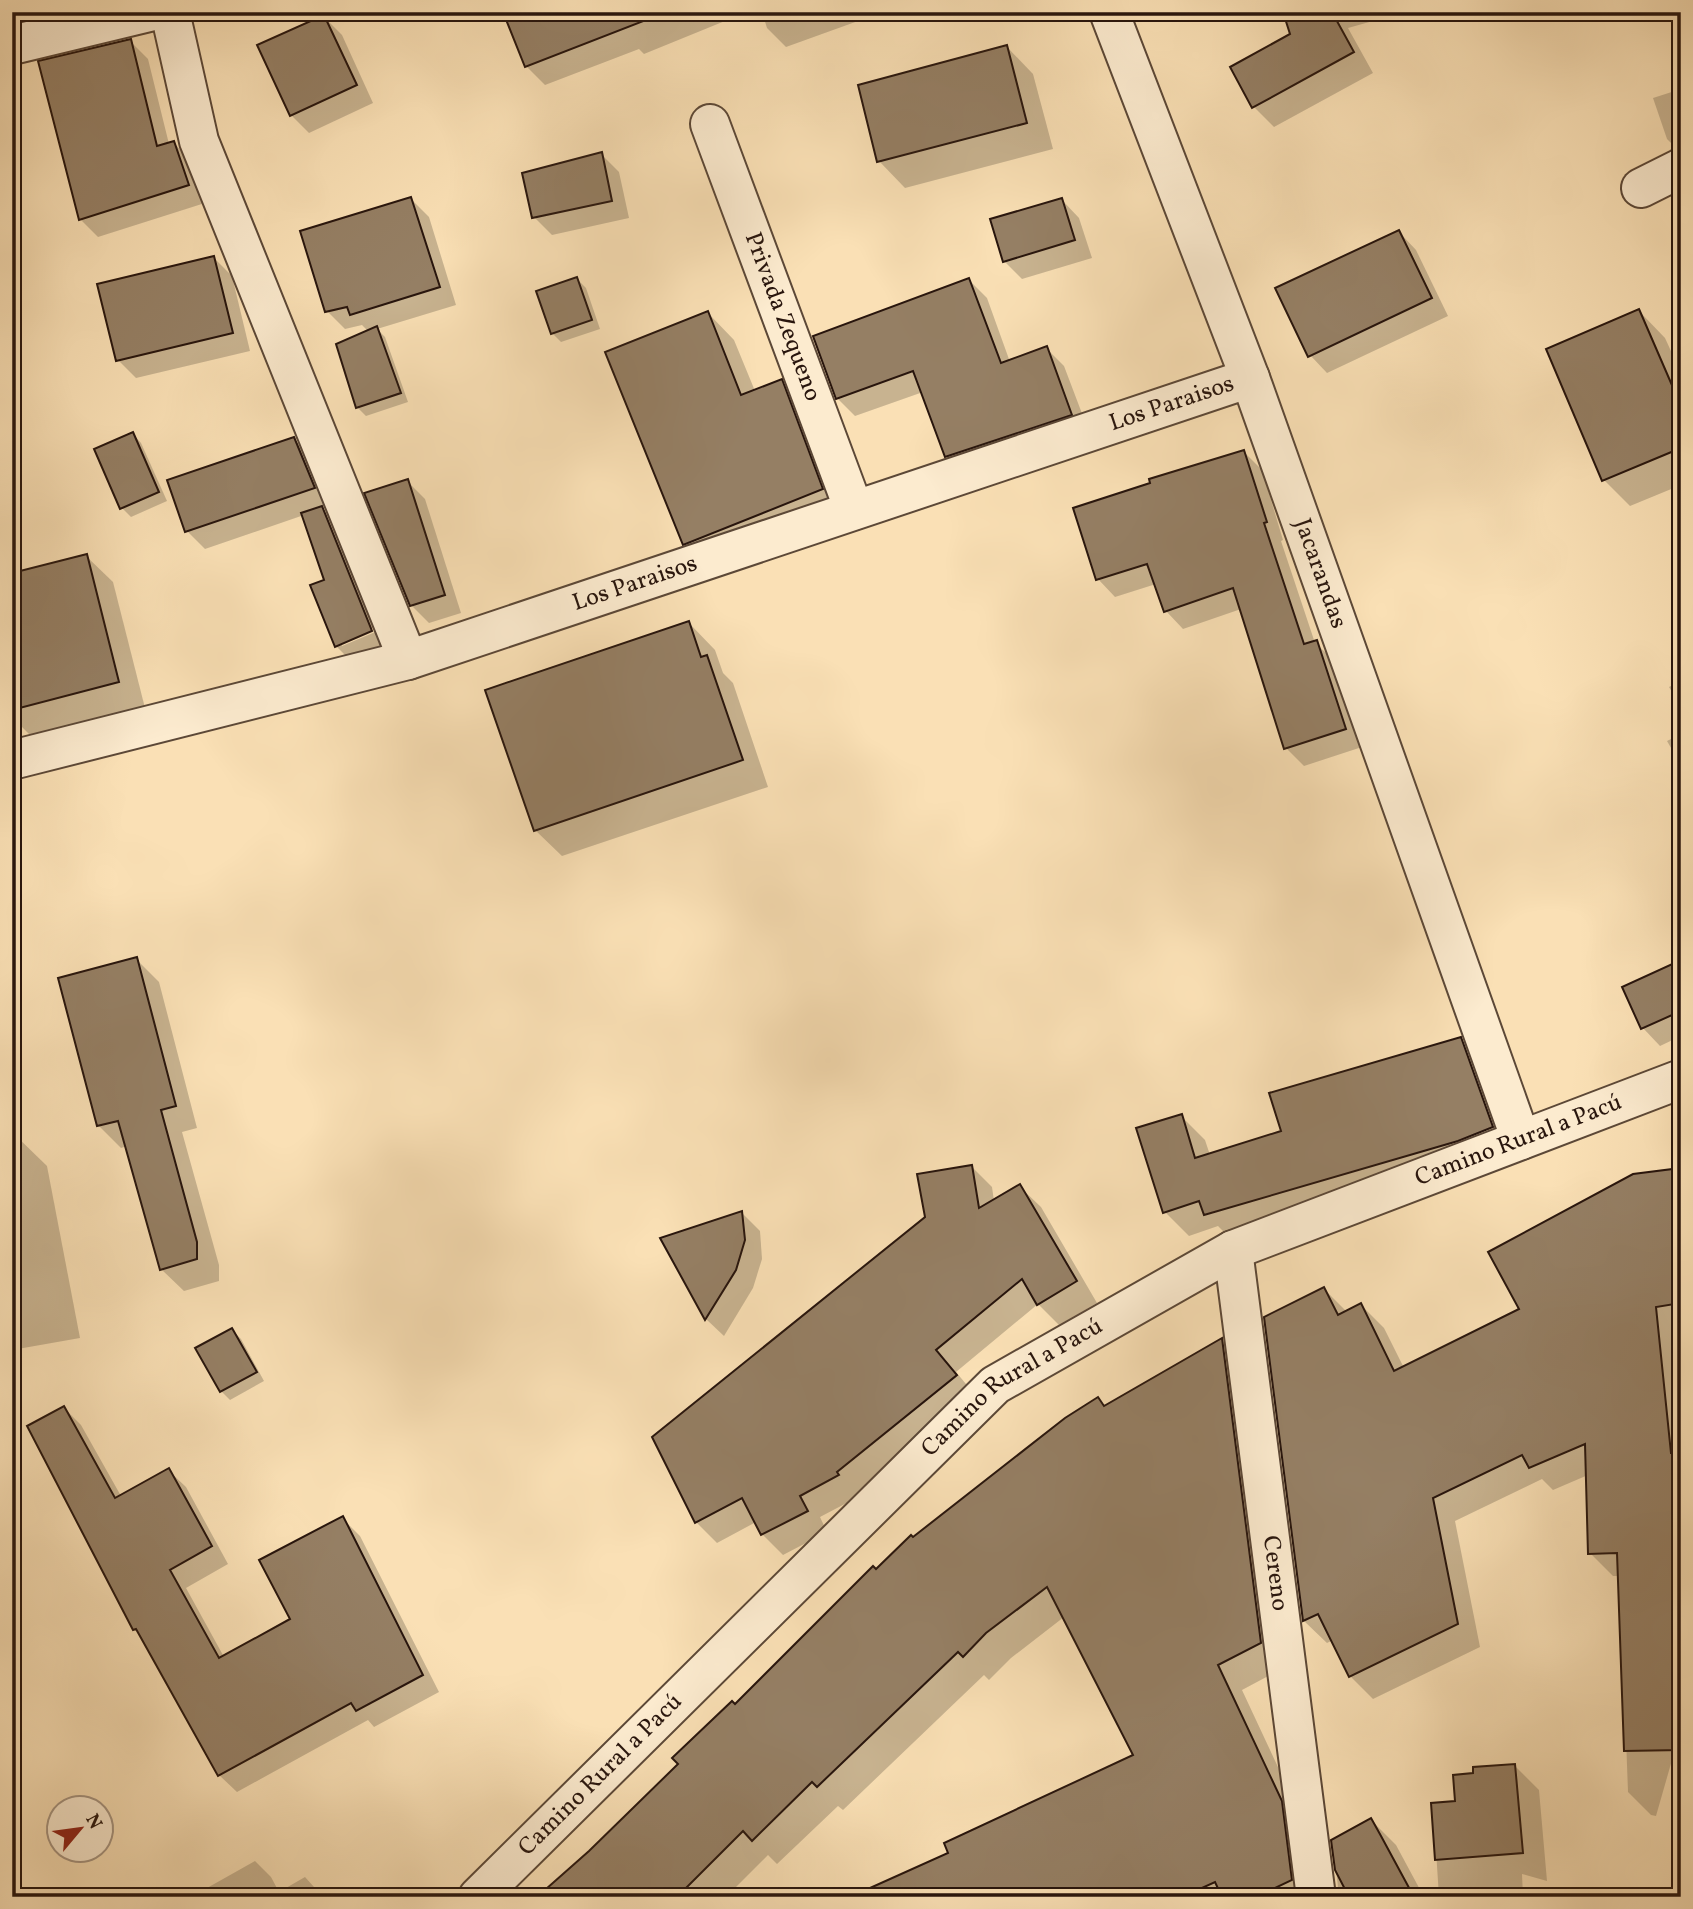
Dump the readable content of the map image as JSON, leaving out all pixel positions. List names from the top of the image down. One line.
{"streets":{"street":["Privada Zequeno","Los Paraisos","Jacarandas","Camino Rural a Pacú","Cereno"]},"crossings":[["Privada Zequeno","Los Paraisos"],["Los Paraisos","Jacarandas"],["Jacarandas","Camino Rural a Pacú"],["Camino Rural a Pacú","Cereno"]],"north":"top right"}
